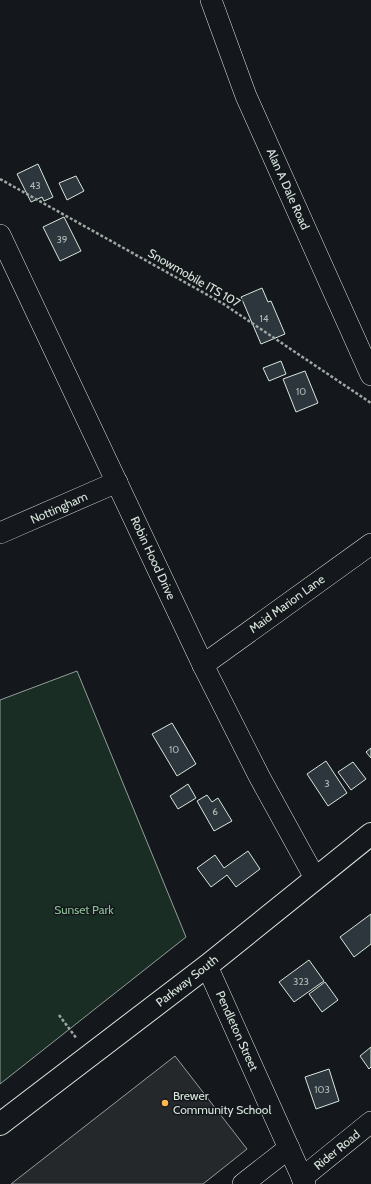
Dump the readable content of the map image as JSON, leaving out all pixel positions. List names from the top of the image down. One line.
{"streets":{"main road":["Parkway South"],"street":["Alan A Dale Road","Nottingham","Robin Hood Drive","Maid Marion Lane","Pendleton Street","Rider Road"],"path":["Snowmobile ITS 107"]},"crossings":[["Nottingham","Robin Hood Drive"],["Robin Hood Drive","Maid Marion Lane"],["Robin Hood Drive","Parkway South"],["Parkway South","Pendleton Street"],["Pendleton Street","Rider Road"]],"parks":["Sunset Park"],"places":["Brewer Community School"],"house_numbers":["43","39","14","10","10","3","6","323","103"]}
